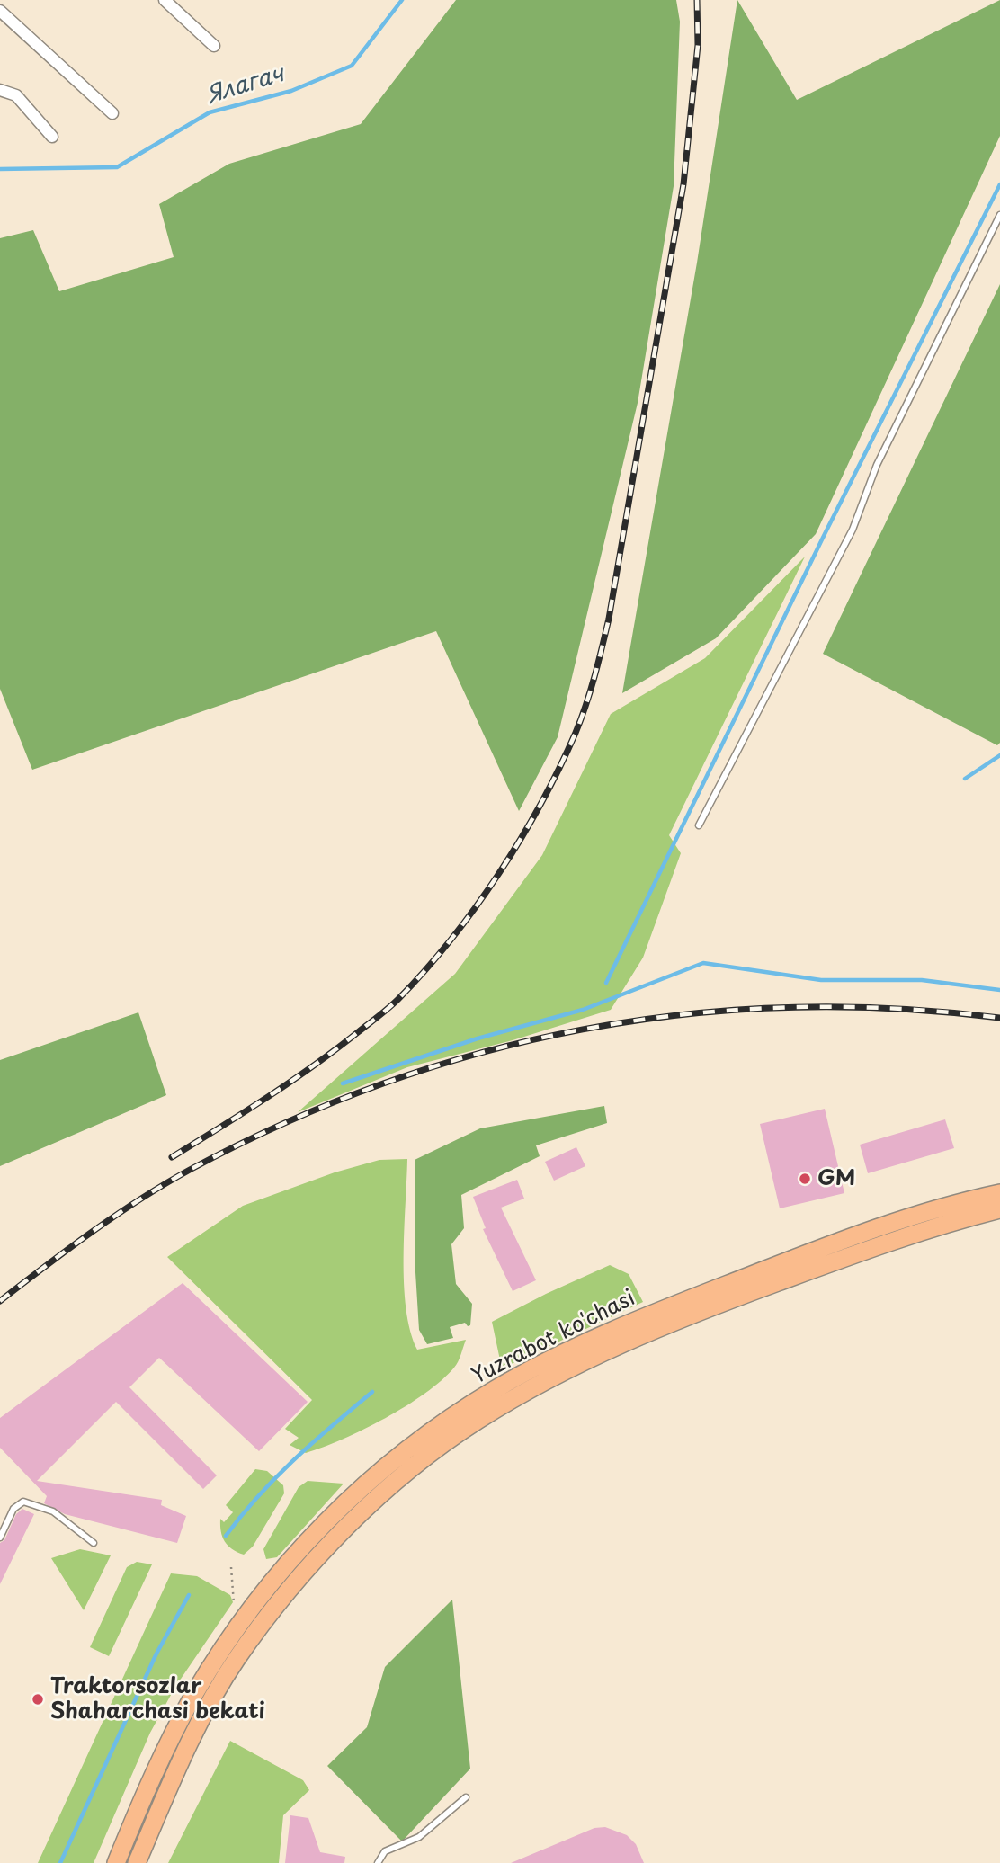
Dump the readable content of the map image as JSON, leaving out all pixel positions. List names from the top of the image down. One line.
{"streets":{"main road":["Yuzrabot ko'chasi"]},"water":["Ялагач"],"places":["GM","Traktorsozlar Shaharchasi bekati"]}
